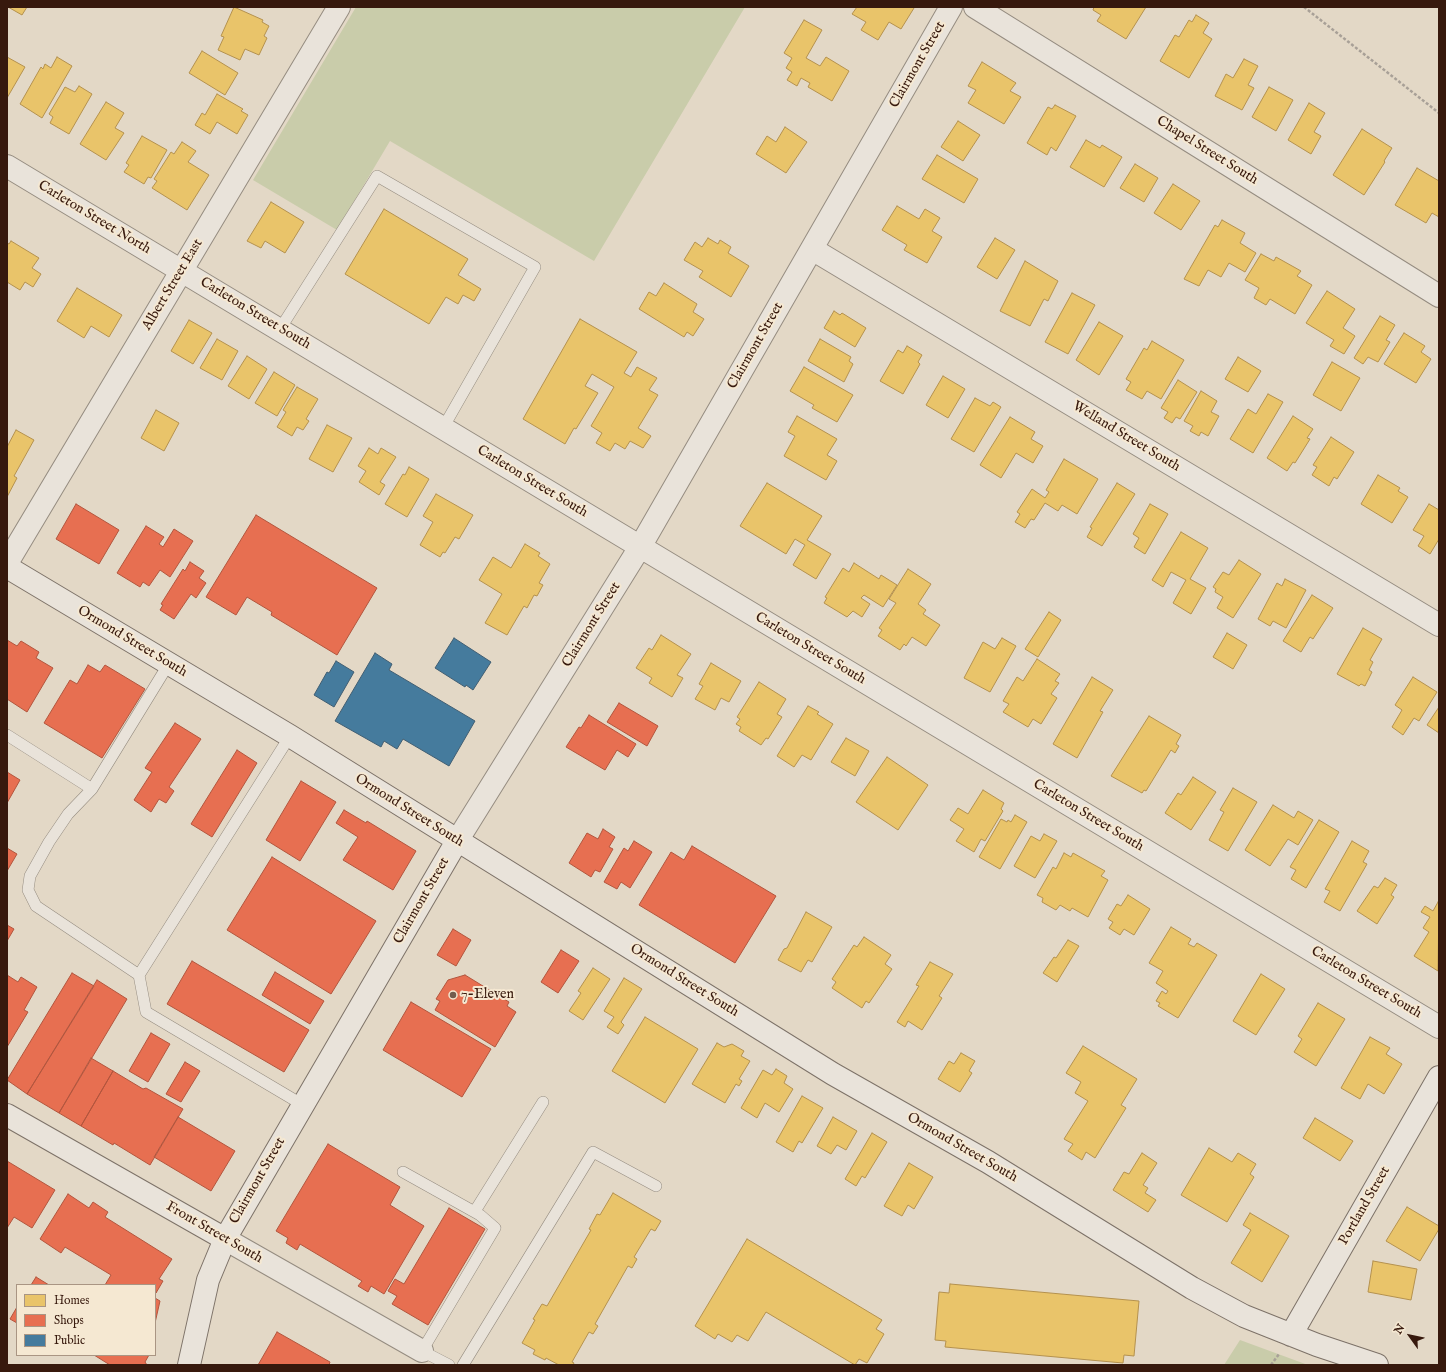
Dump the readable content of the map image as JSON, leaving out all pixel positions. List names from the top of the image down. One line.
{"streets":{"street":["Clairmont Street","Chapel Street South","Carleton Street North","Albert Street East","Carleton Street South","Welland Street South","Ormond Street South","Portland Street","Front Street South"]},"crossings":[["Clairmont Street","Carleton Street South"],["Clairmont Street","Welland Street South"],["Clairmont Street","Ormond Street South"],["Clairmont Street","Front Street South"],["Carleton Street North","Albert Street East"],["Carleton Street North","Carleton Street South"],["Albert Street East","Carleton Street South"],["Ormond Street South","Portland Street"]],"places":["7-Eleven"],"legend":["Homes","Shops","Public"],"north":"top left"}
